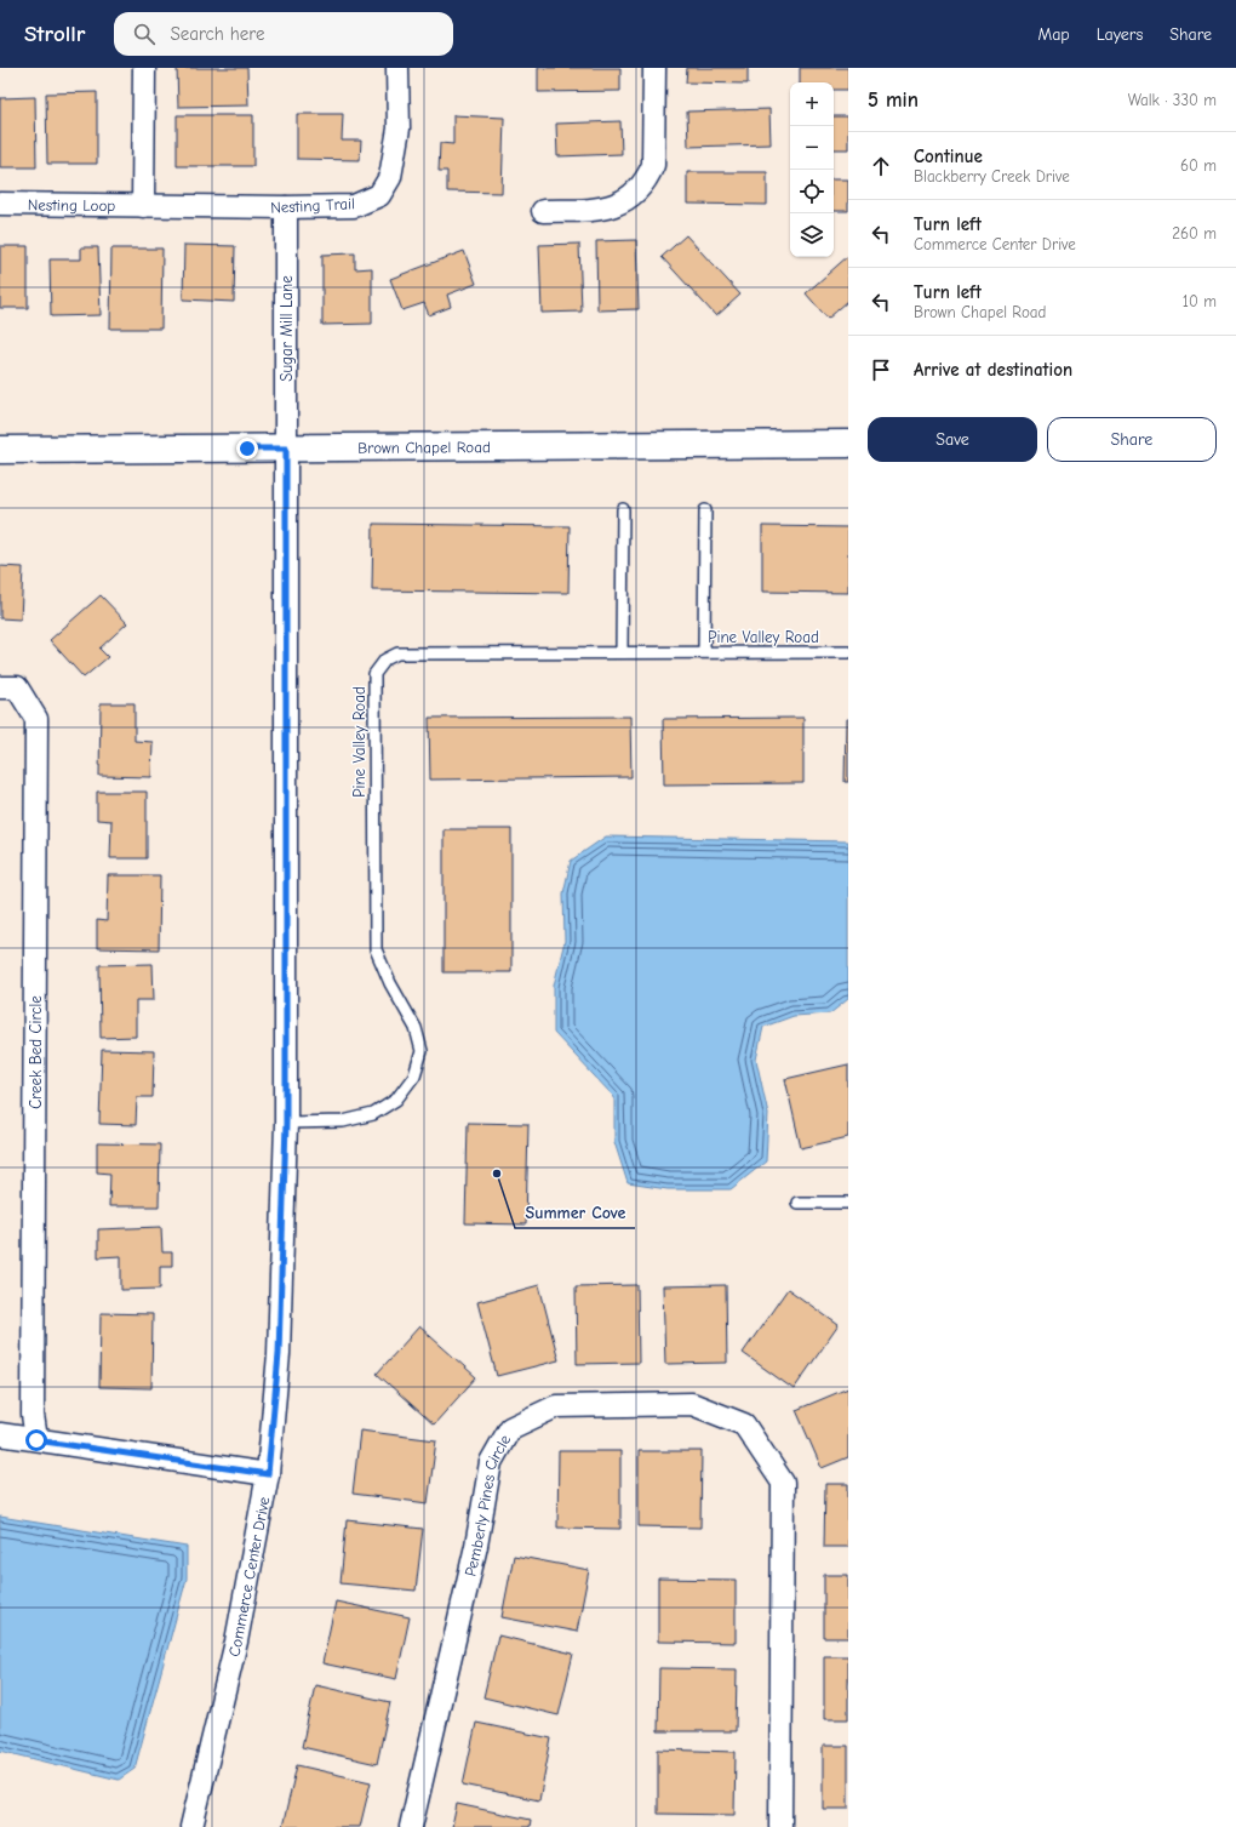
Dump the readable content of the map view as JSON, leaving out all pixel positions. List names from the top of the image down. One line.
{"streets":{"street":["Nesting Loop","Nesting Trail","Sugar Mill Lane","Brown Chapel Road","Creek Bed Circle","Pemberly Pines Circle","Commerce Center Drive"],"lane":["Pine Valley Road"]},"crossings":[["Nesting Loop","Nesting Trail"],["Nesting Trail","Sugar Mill Lane"],["Sugar Mill Lane","Brown Chapel Road"],["Sugar Mill Lane","Commerce Center Drive"],["Brown Chapel Road","Commerce Center Drive"],["Pine Valley Road","Commerce Center Drive"]],"places":["Summer Cove"],"page":{"header":"Strollr","search":"Search here","nav":["Map","Layers","Share"],"heading":["5 min","Walk · 330 m"],"map_buttons":["+","−"],"list":[["Continue","Blackberry Creek Drive","60 m"],["Turn left","Commerce Center Drive","260 m"],["Turn left","Brown Chapel Road","10 m"],"Arrive at destination"],"buttons":["Save","Share"]}}
